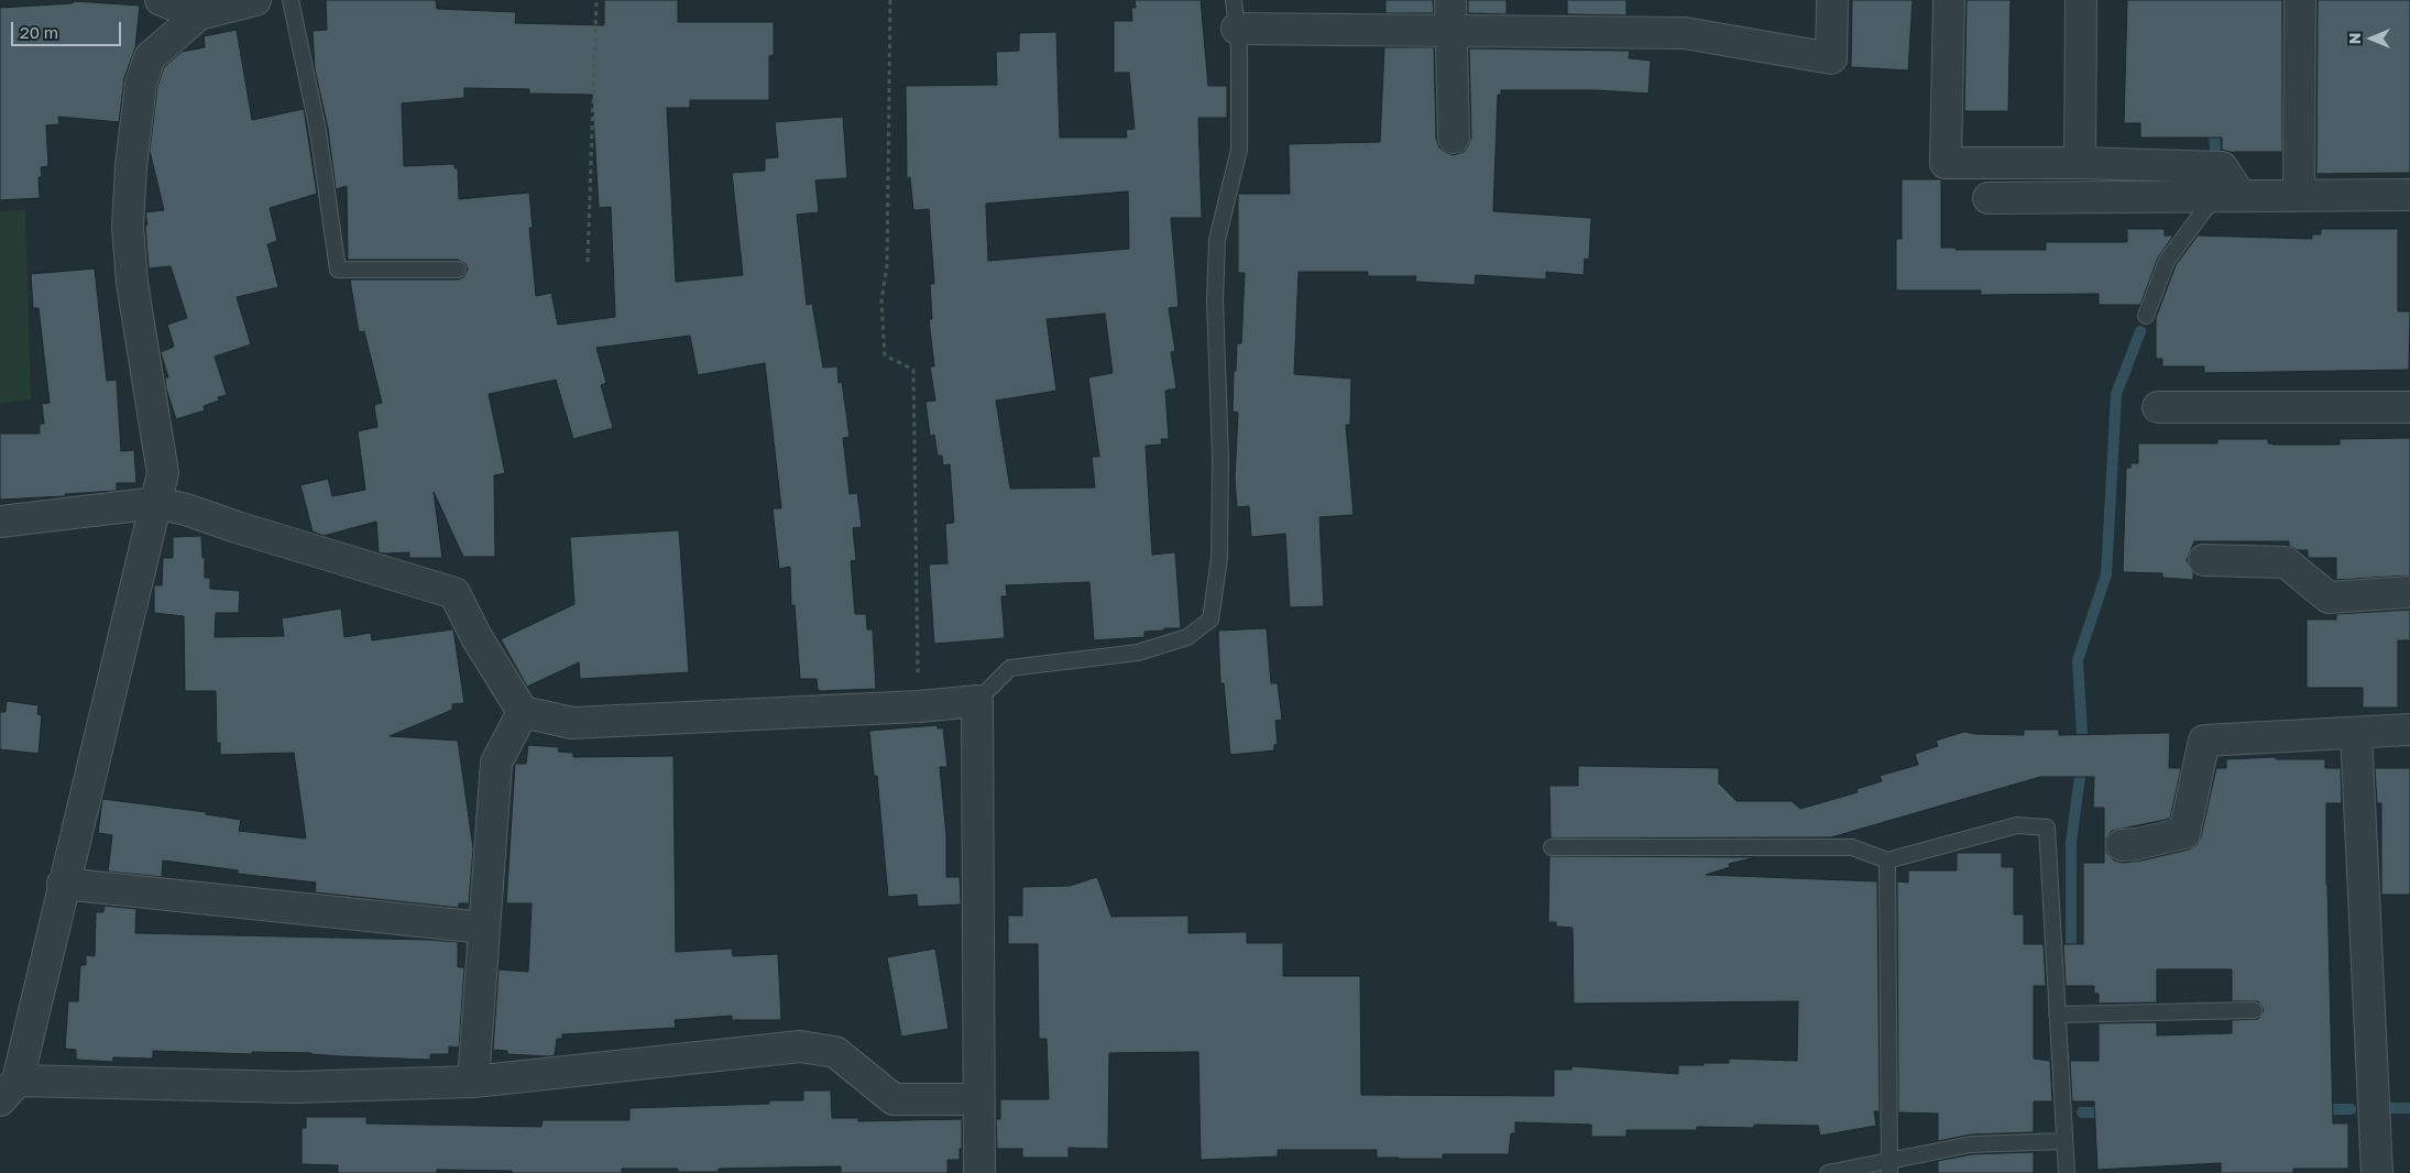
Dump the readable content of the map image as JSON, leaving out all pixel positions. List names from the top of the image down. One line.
{"scale_bar":"20 m","north":"left"}
